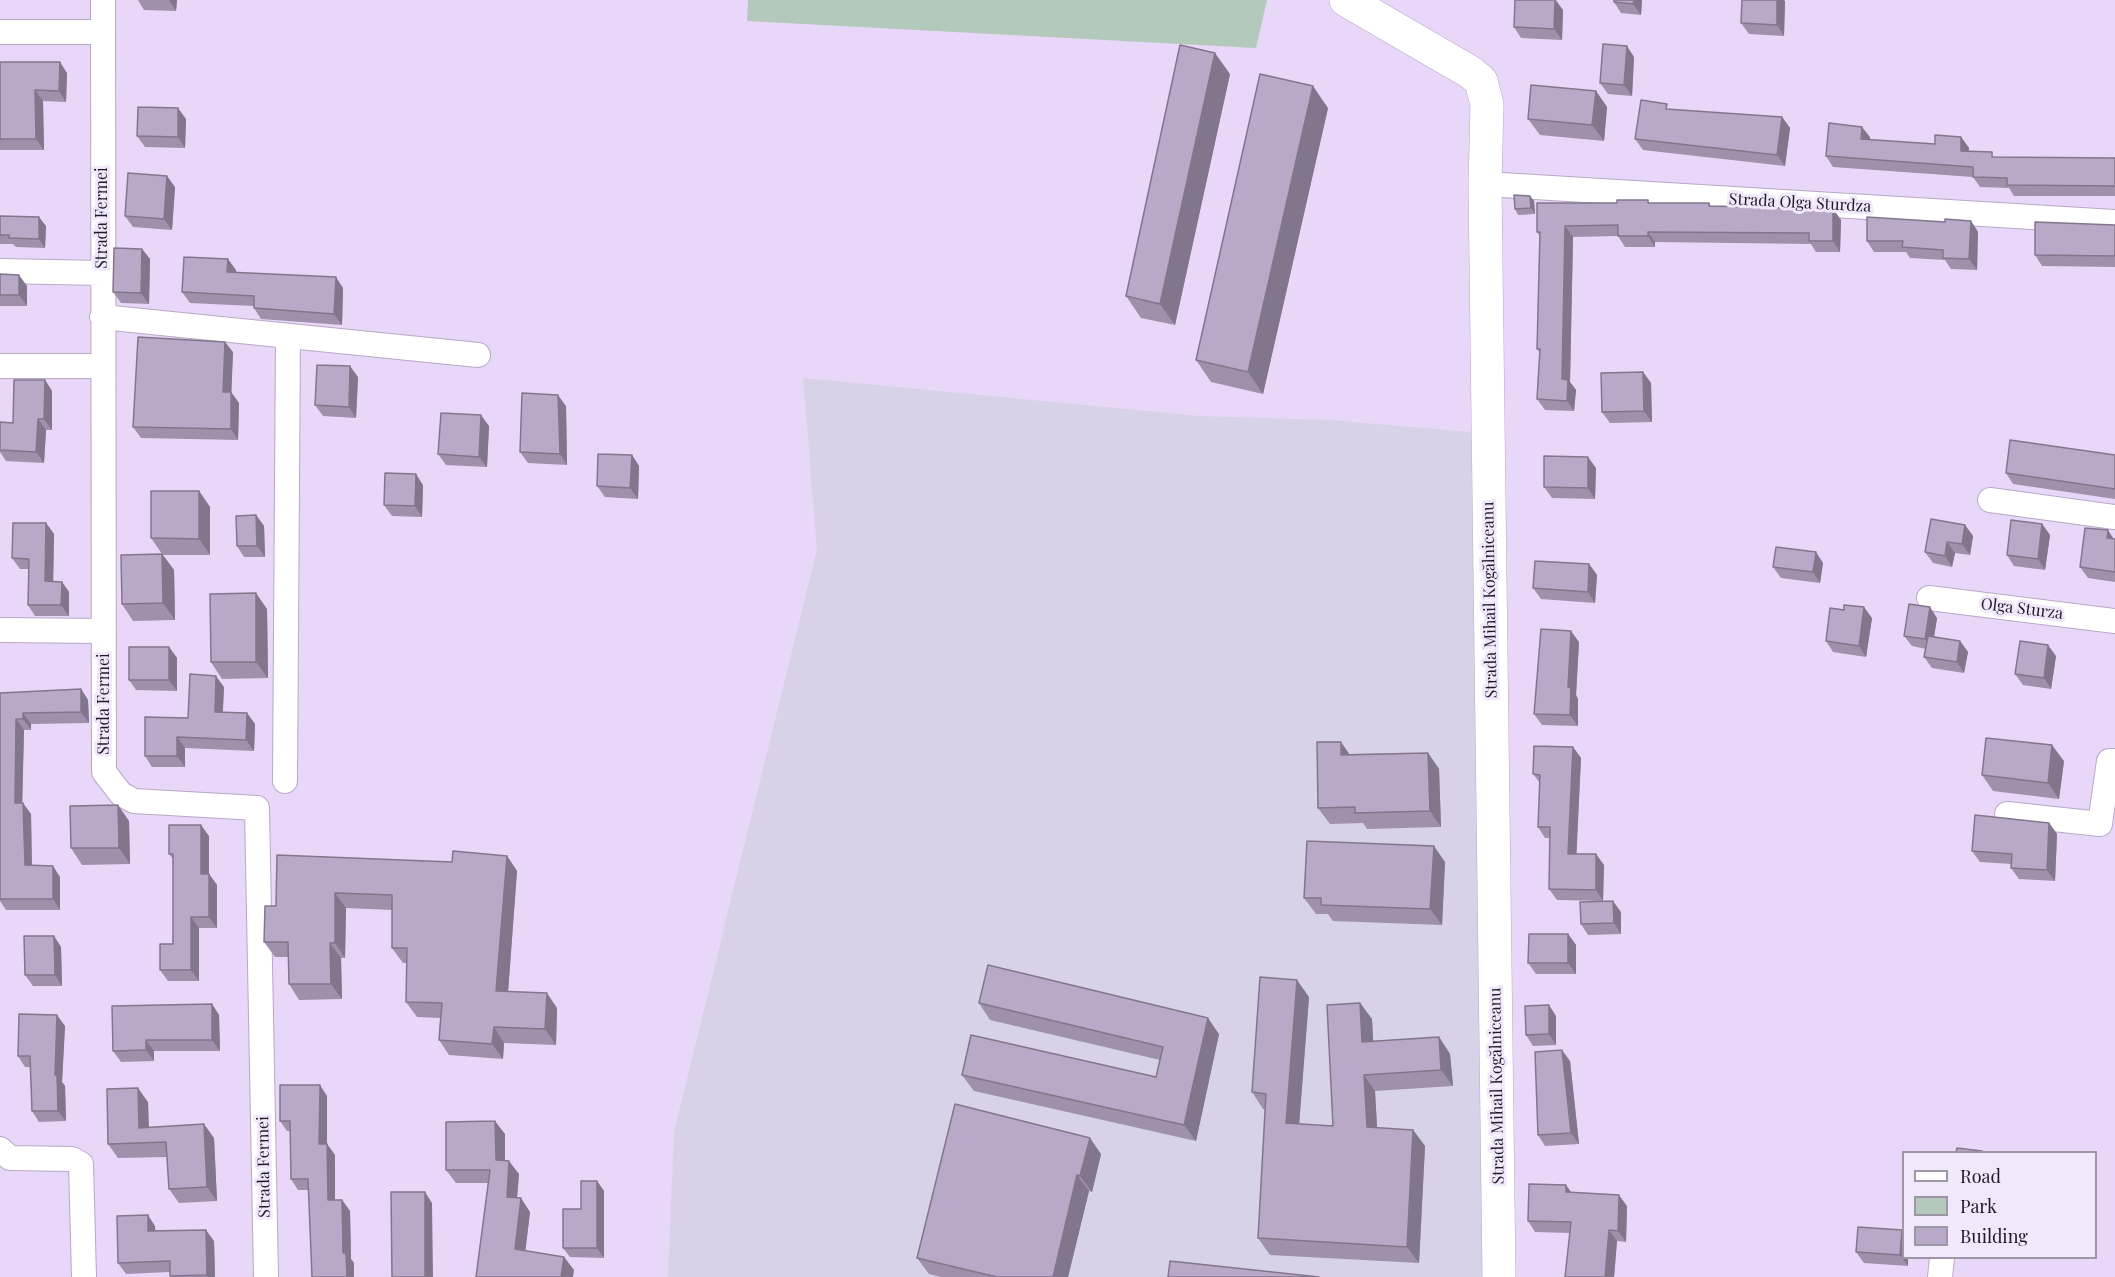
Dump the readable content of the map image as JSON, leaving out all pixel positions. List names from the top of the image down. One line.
{"streets":{"street":["Strada Olga Sturdza","Strada Fermei","Strada Mihail Kogălniceanu","Olga Sturza"]},"crossings":[["Strada Olga Sturdza","Strada Mihail Kogălniceanu"]],"legend":["Road","Park","Building"]}
